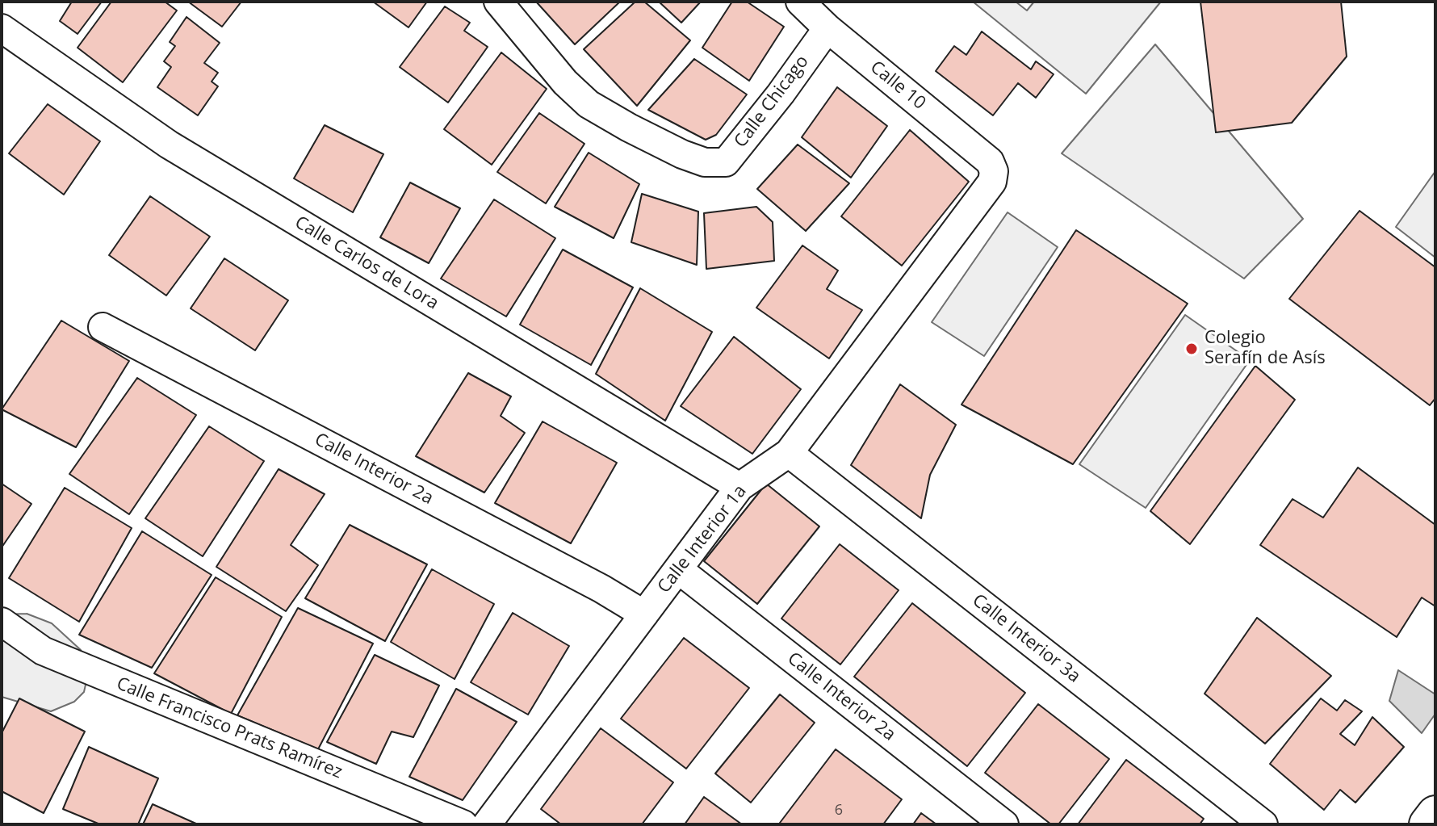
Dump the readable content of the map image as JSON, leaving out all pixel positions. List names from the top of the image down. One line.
{"streets":{"street":["Calle 10","Calle Chicago","Calle Carlos de Lora","Calle Interior 2a","Calle Interior 1a","Calle Interior 3a","Calle Francisco Prats Ramírez"]},"crossings":[["Calle 10","Calle Chicago"],["Calle 10","Calle Interior 1a"],["Calle Carlos de Lora","Calle Interior 1a"],["Calle Interior 2a","Calle Interior 1a"],["Calle Interior 1a","Calle Interior 3a"]],"places":["Colegio Serafín de Asís"],"house_numbers":["6"]}
